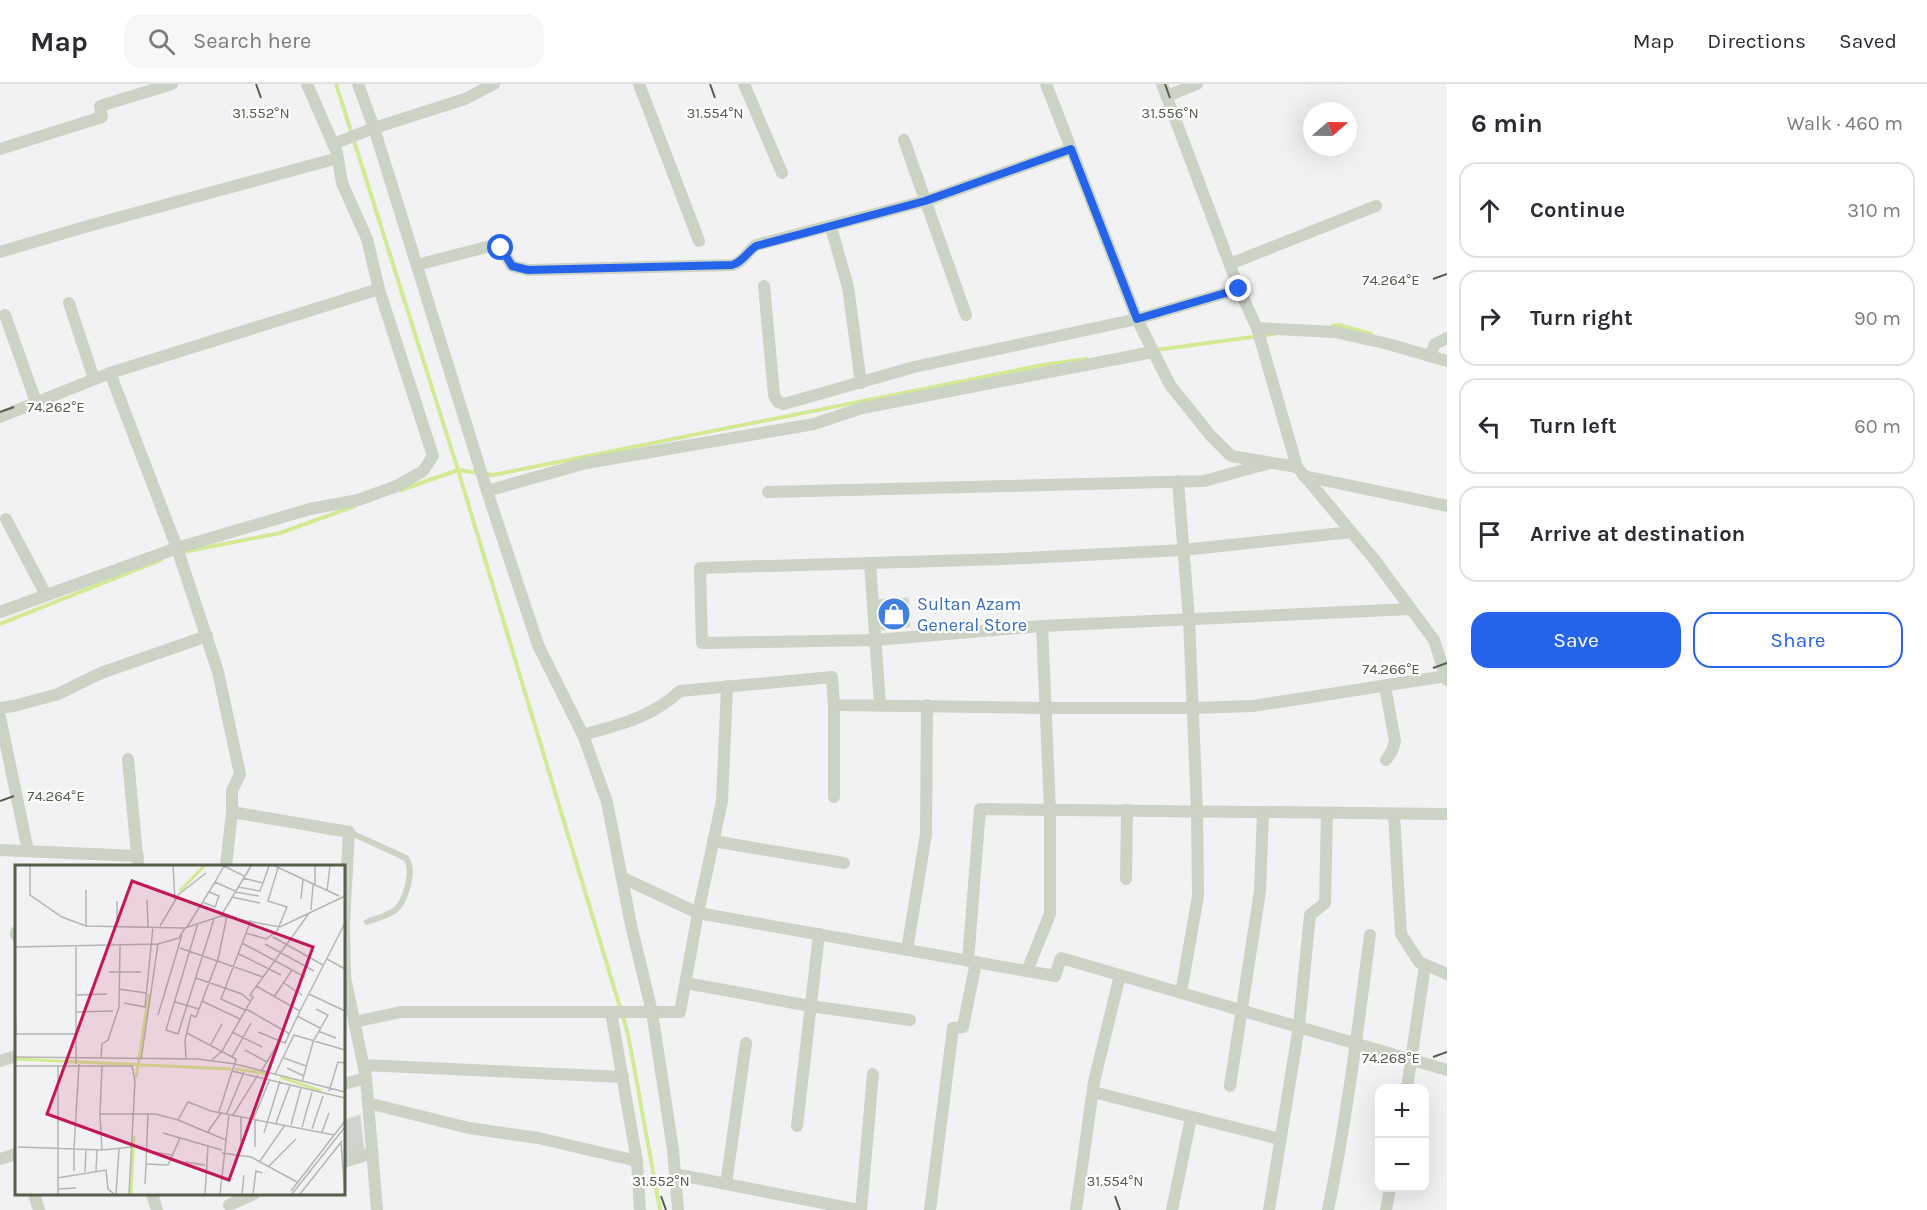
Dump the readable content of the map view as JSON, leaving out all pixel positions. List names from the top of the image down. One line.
{"places":{"shop":["Sultan Azam General Store"]},"north":"right","page":{"header":"Map","search":"Search here","nav":["Map","Directions","Saved"],"heading":["6 min","Walk · 460 m"],"list":[["Continue","310 m"],["Turn right","90 m"],["Turn left","60 m"],"Arrive at destination"],"buttons":["Save","Share"],"map_buttons":["+","−"]},"coordinates":["31.552°N","31.554°N","31.556°N","74.264°E","74.262°E","74.266°E","74.268°E"]}
